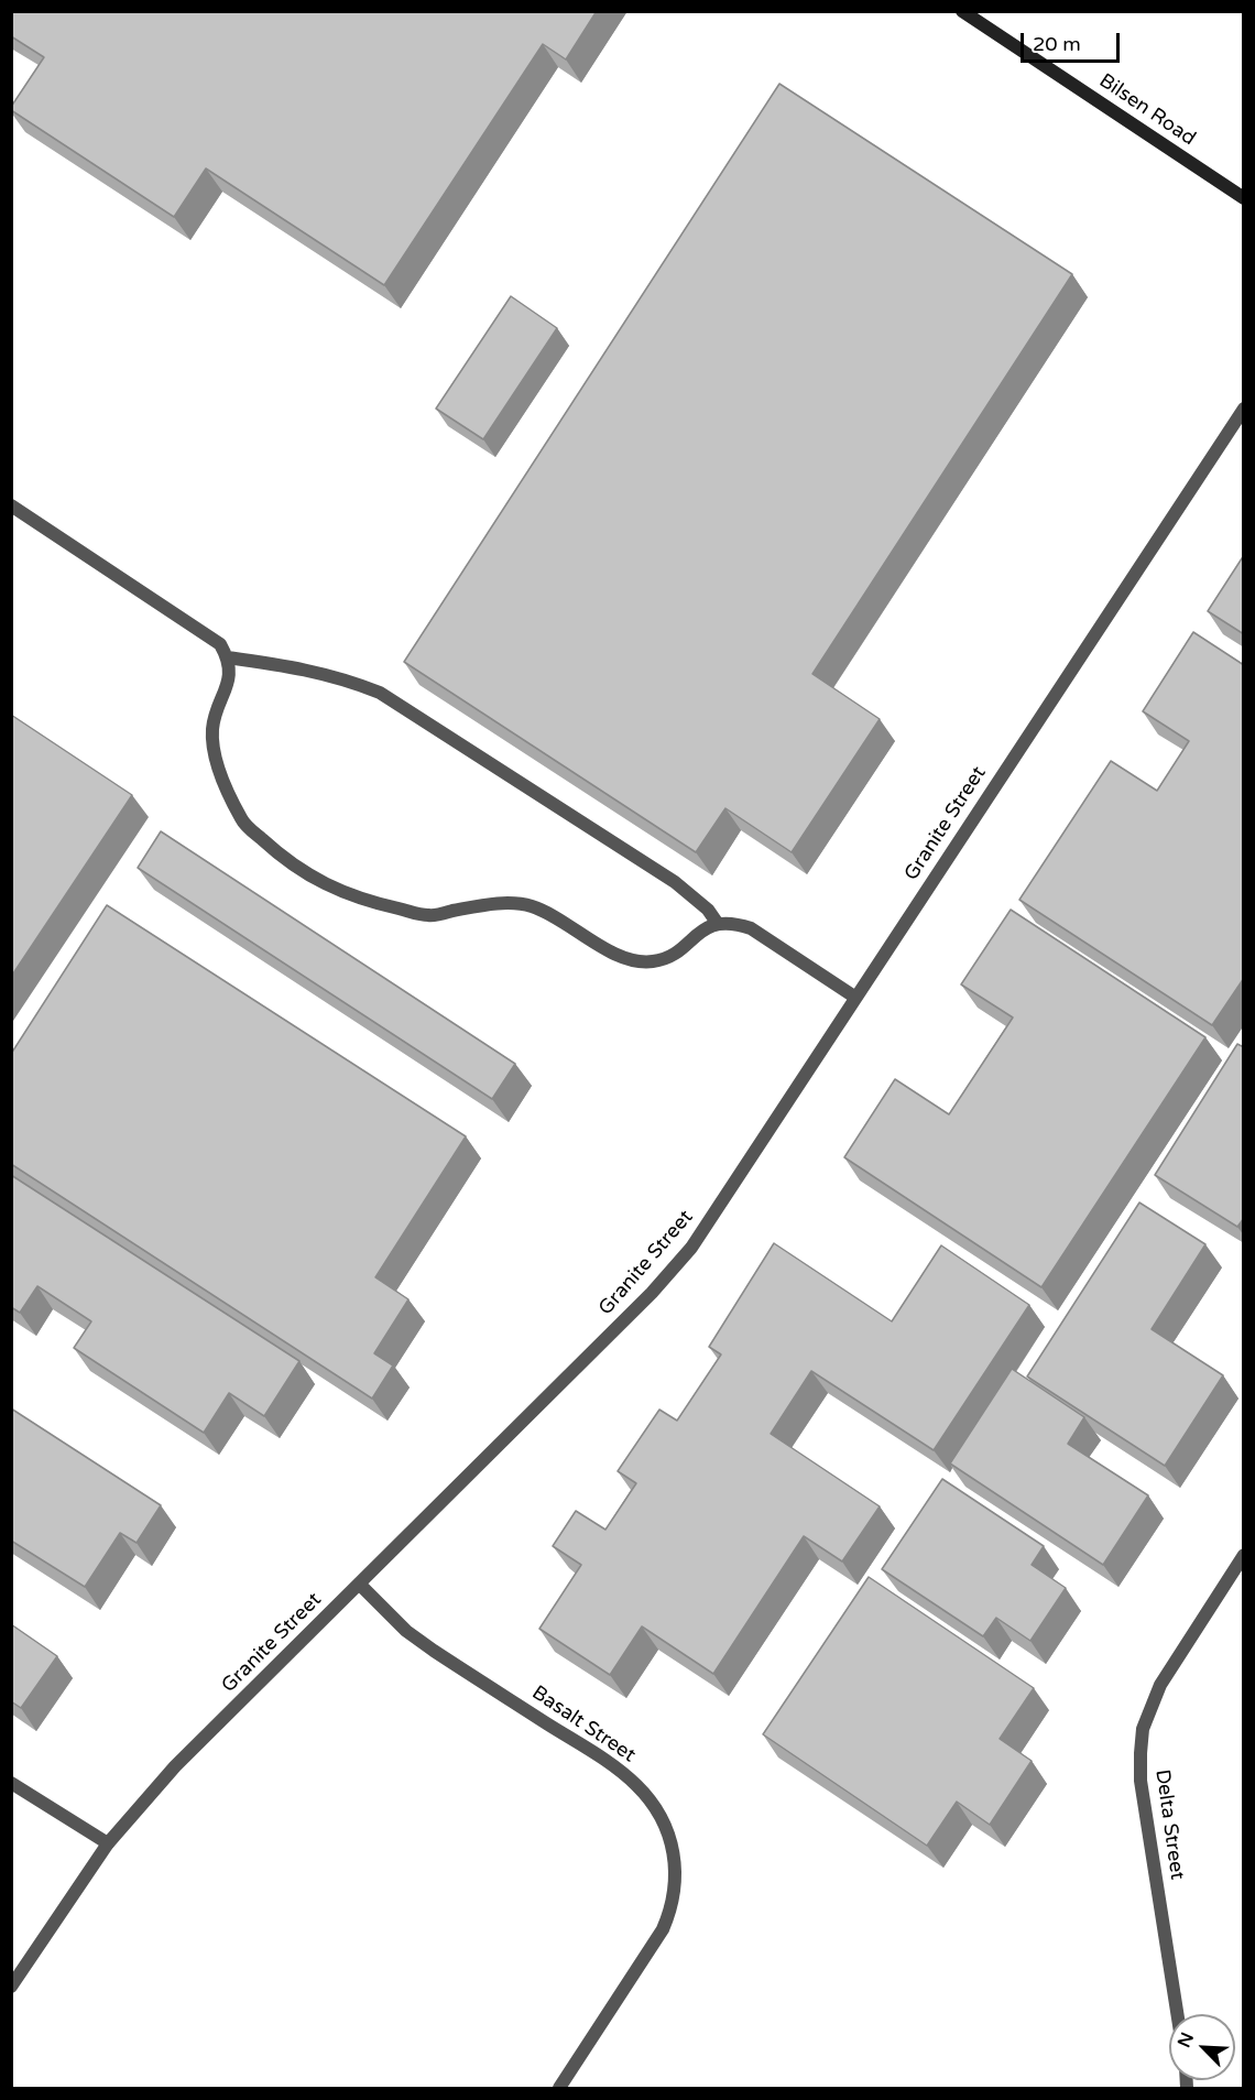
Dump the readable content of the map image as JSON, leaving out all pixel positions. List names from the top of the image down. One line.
{"streets":{"street":["Bilsen Road","Granite Street","Basalt Street","Delta Street"]},"crossings":[["Granite Street","Basalt Street"]],"scale_bar":"20 m","north":"top left"}
